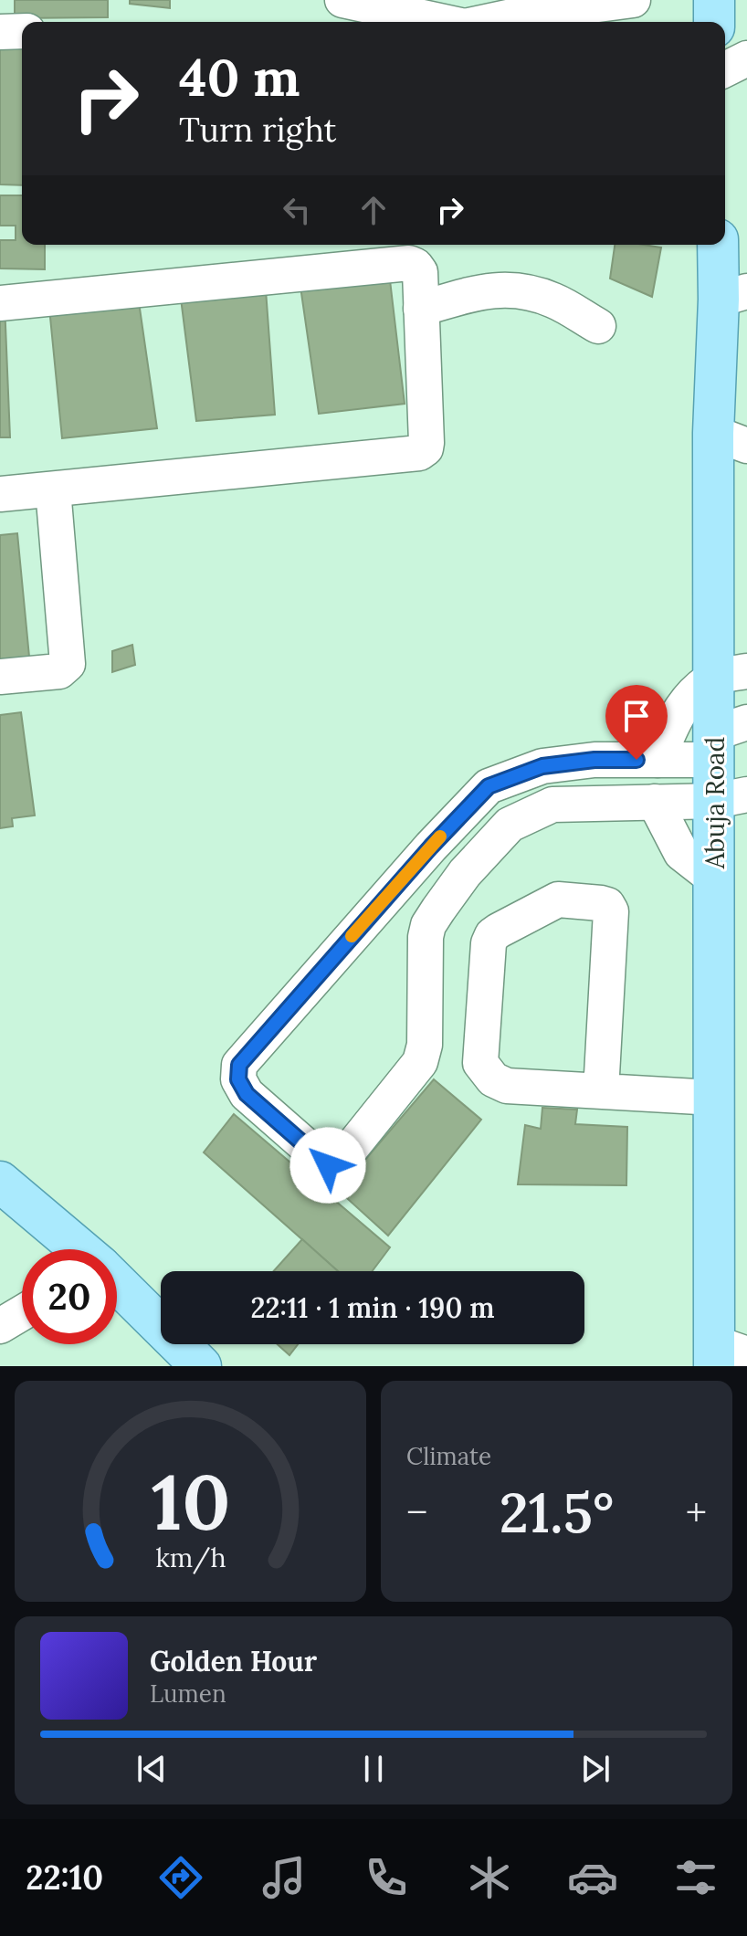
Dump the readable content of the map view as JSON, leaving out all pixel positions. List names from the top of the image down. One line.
{"streets":{"main road":["Abuja Road"]},"page":{"turn":["40 m","Turn right"],"limit":"20","trip":"22:11 · 1 min · 190 m","tile":"Climate","heat":["−","21.5°","+"],"song":["Golden Hour","Lumen"],"tabs":"22:10","gauge":["10","km/h"]}}
